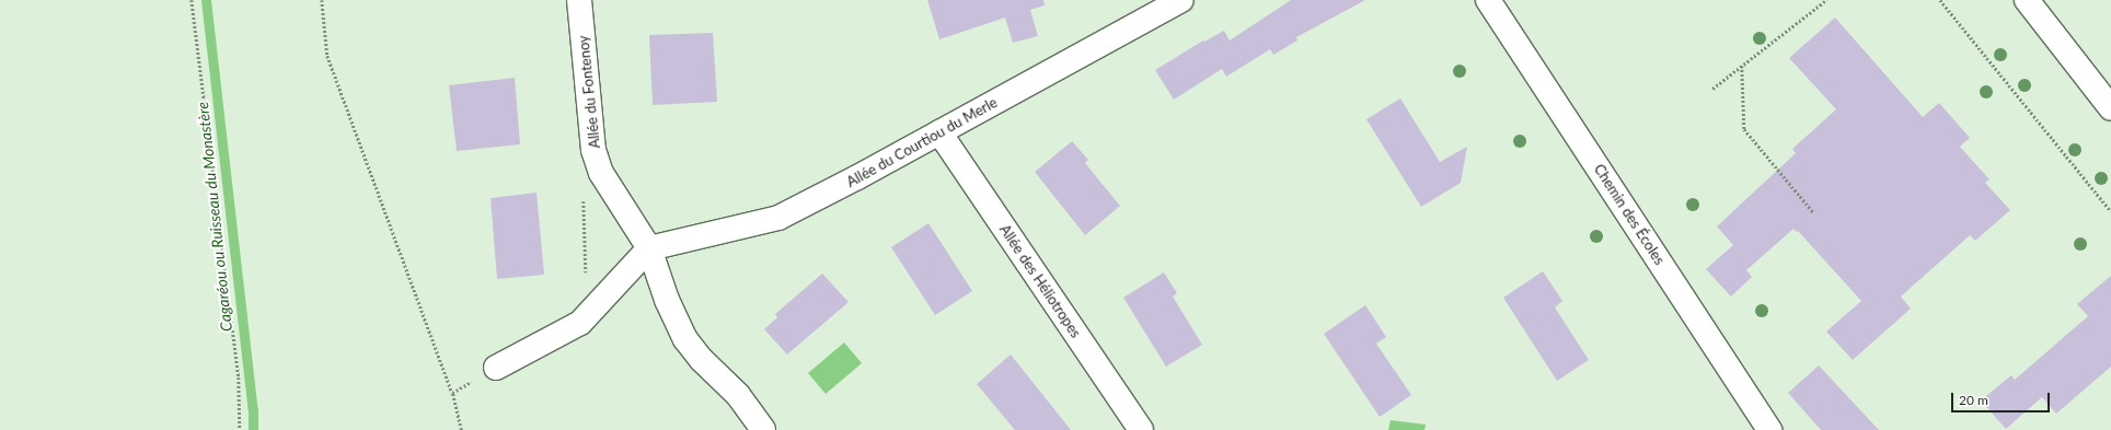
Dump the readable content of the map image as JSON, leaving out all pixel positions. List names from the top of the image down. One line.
{"streets":{"street":["Allée du Fontenoy","Allée du Courtiou du Merle","Chemin des Écoles","Allée des Héliotropes"]},"crossings":[["Allée du Fontenoy","Allée du Courtiou du Merle"],["Allée du Courtiou du Merle","Allée des Héliotropes"]],"water":["Cagaréou ou Ruisseau du Monastère"],"scale_bar":"20 m"}
